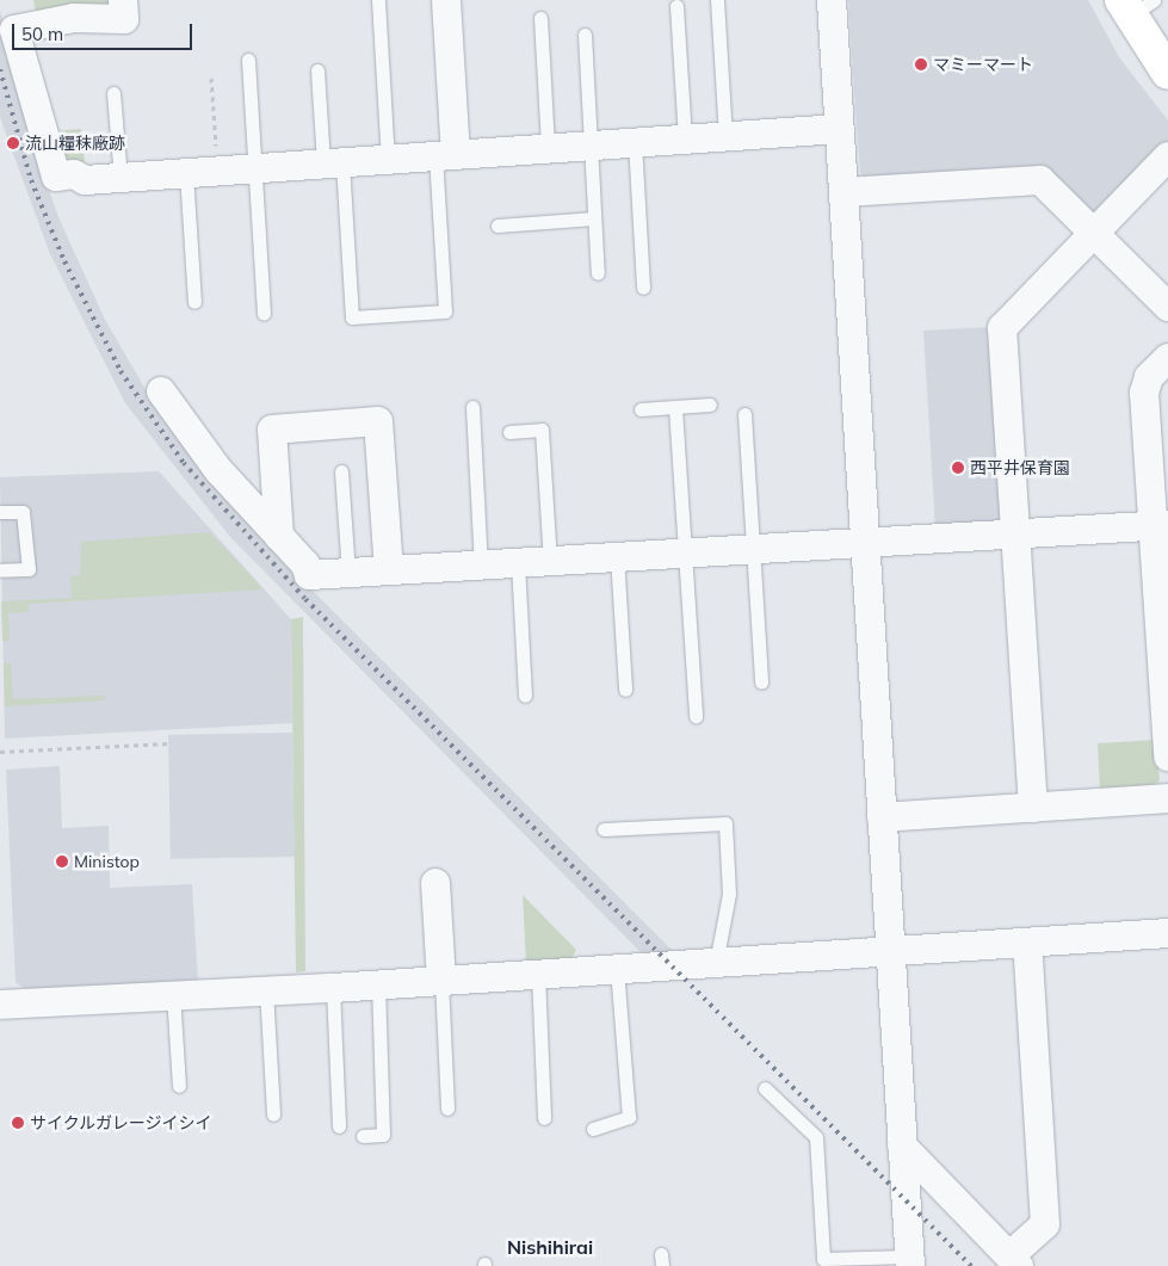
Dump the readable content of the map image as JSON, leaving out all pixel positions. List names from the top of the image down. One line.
{"districts":["Nishihirai"],"places":["マミーマート","流山糧秣廠跡","西平井保育園","Ministop","サイクルガレージイシイ"],"scale_bar":"50 m"}
